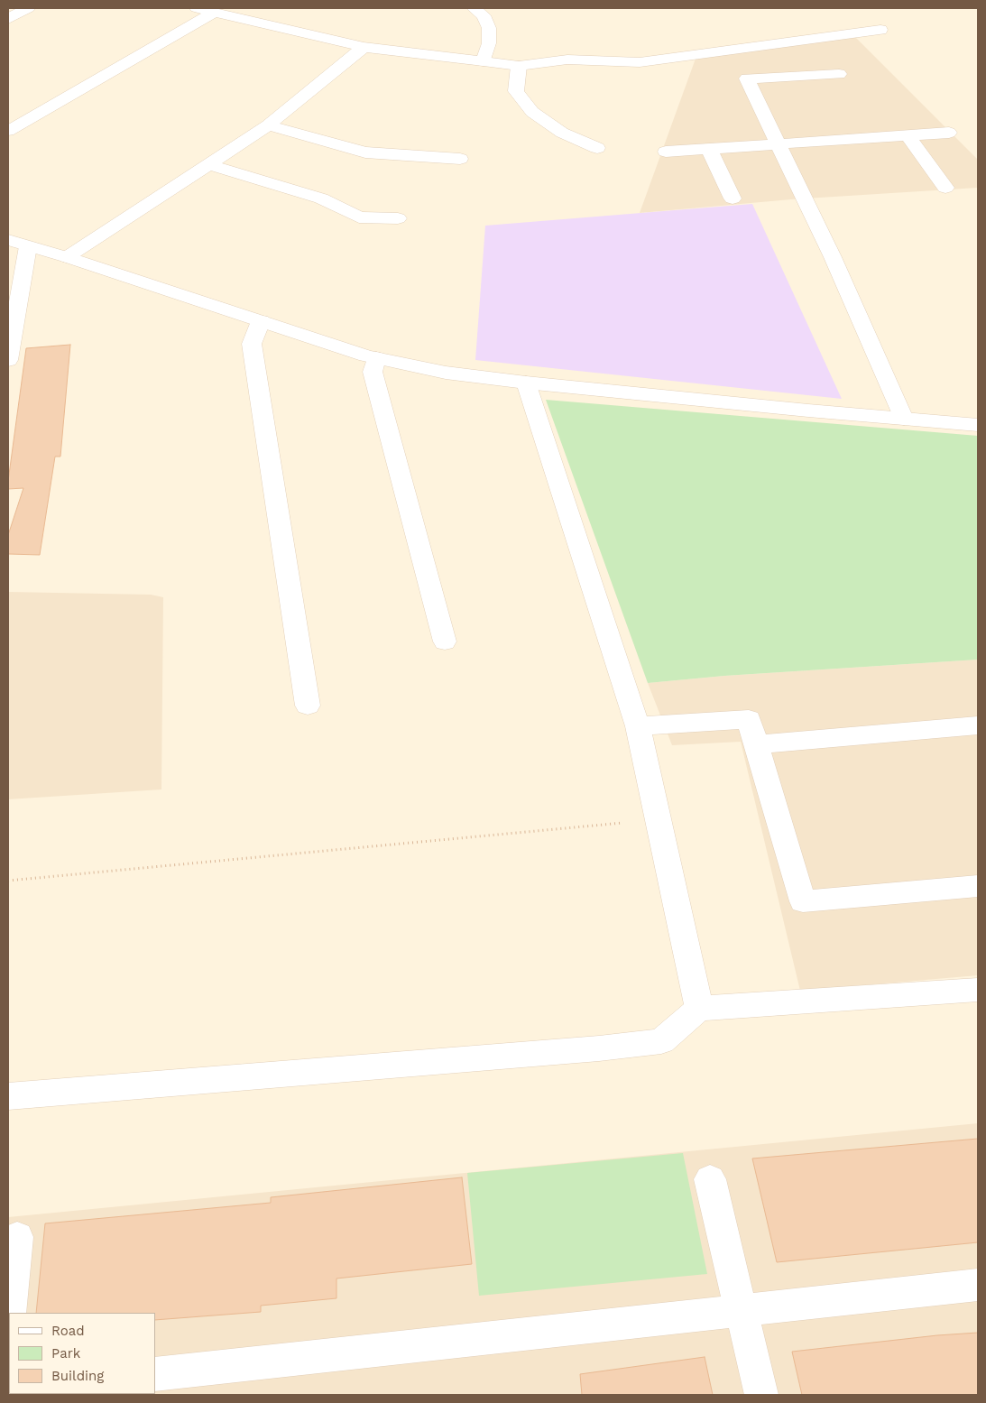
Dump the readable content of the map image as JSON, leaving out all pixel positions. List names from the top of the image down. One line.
{"legend":["Road","Park","Building"]}
